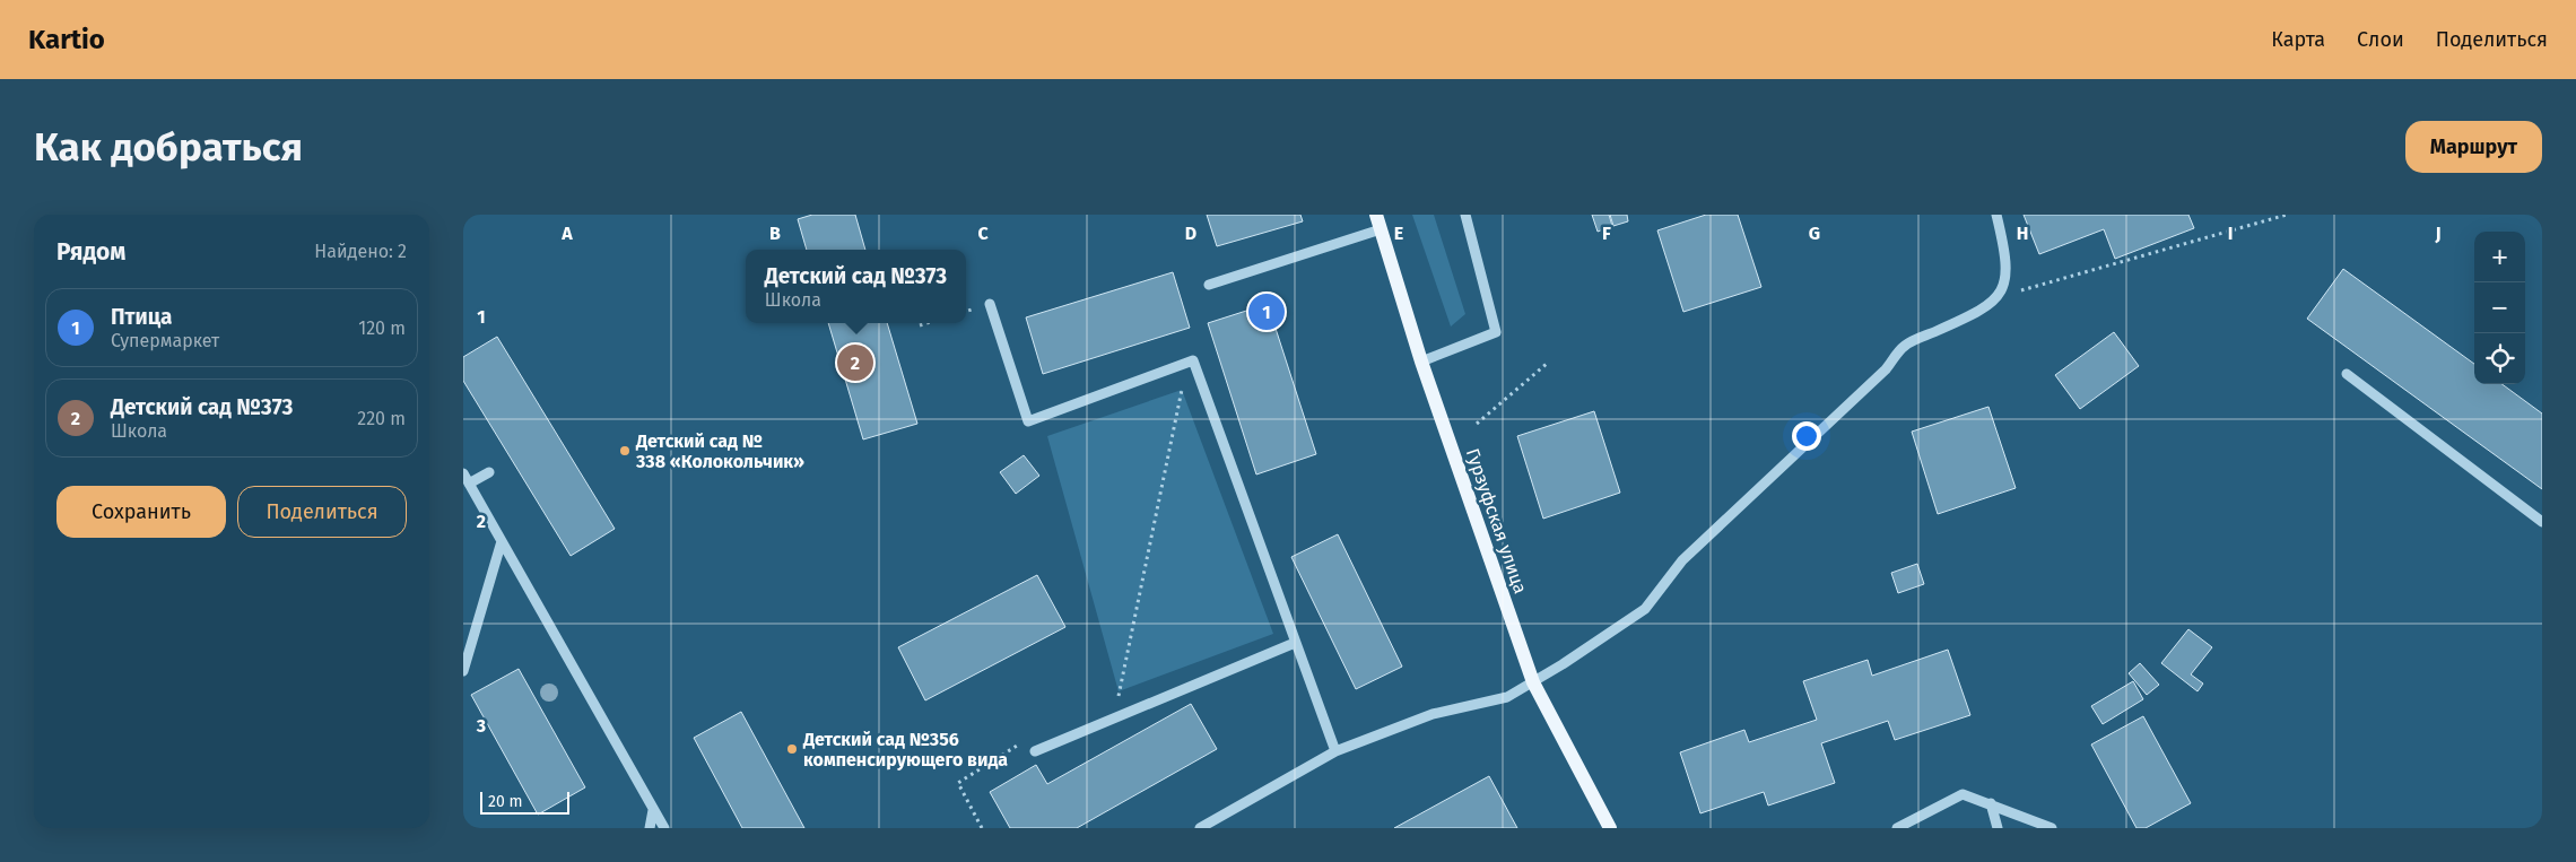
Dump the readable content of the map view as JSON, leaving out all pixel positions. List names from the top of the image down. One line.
{"streets":{"main road":["Гурзуфская улица"]},"places":["Детский сад № 338 «Колокольчик»","Детский сад №356 компенсирующего вида"],"scale_bar":"20 m","page":{"header":"Kartio","nav":["Карта","Слои","Поделиться"],"buttons":["Маршрут",["Сохранить","Поделиться"]],"title":"Как добраться","heading":["Рядом","Найдено: 2"],"map_buttons":["+","−"],"popup":["Детский сад №373","Школа"],"list":[{"mark":"1","name":"Птица","note":"Супермаркет","value":"120 m"},{"mark":"2","name":"Детский сад №373","note":"Школа","value":"220 m"}],"pins":["1","2"],"scale":"20 m"},"grid":{"columns":["A","B","C","D","E","F","G","H","I","J"],"rows":["1","2","3"]}}
